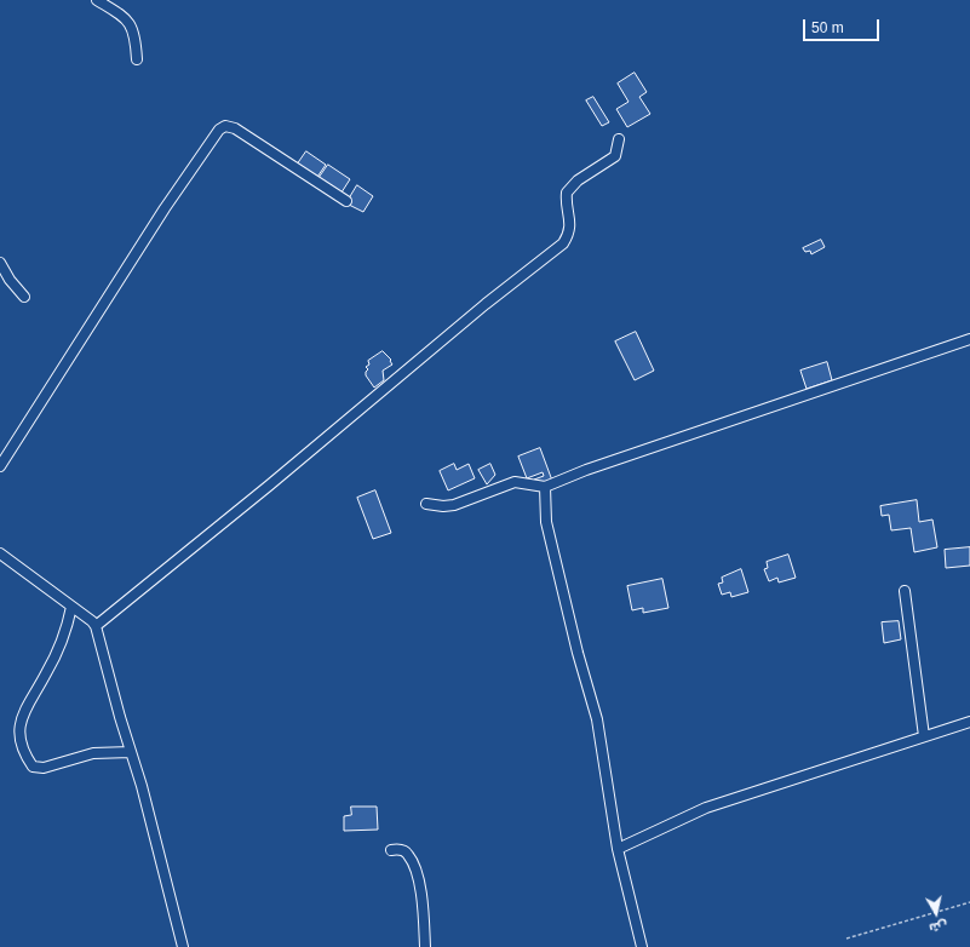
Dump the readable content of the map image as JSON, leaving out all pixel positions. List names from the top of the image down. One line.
{"scale_bar":"50 m","north":"bottom"}
